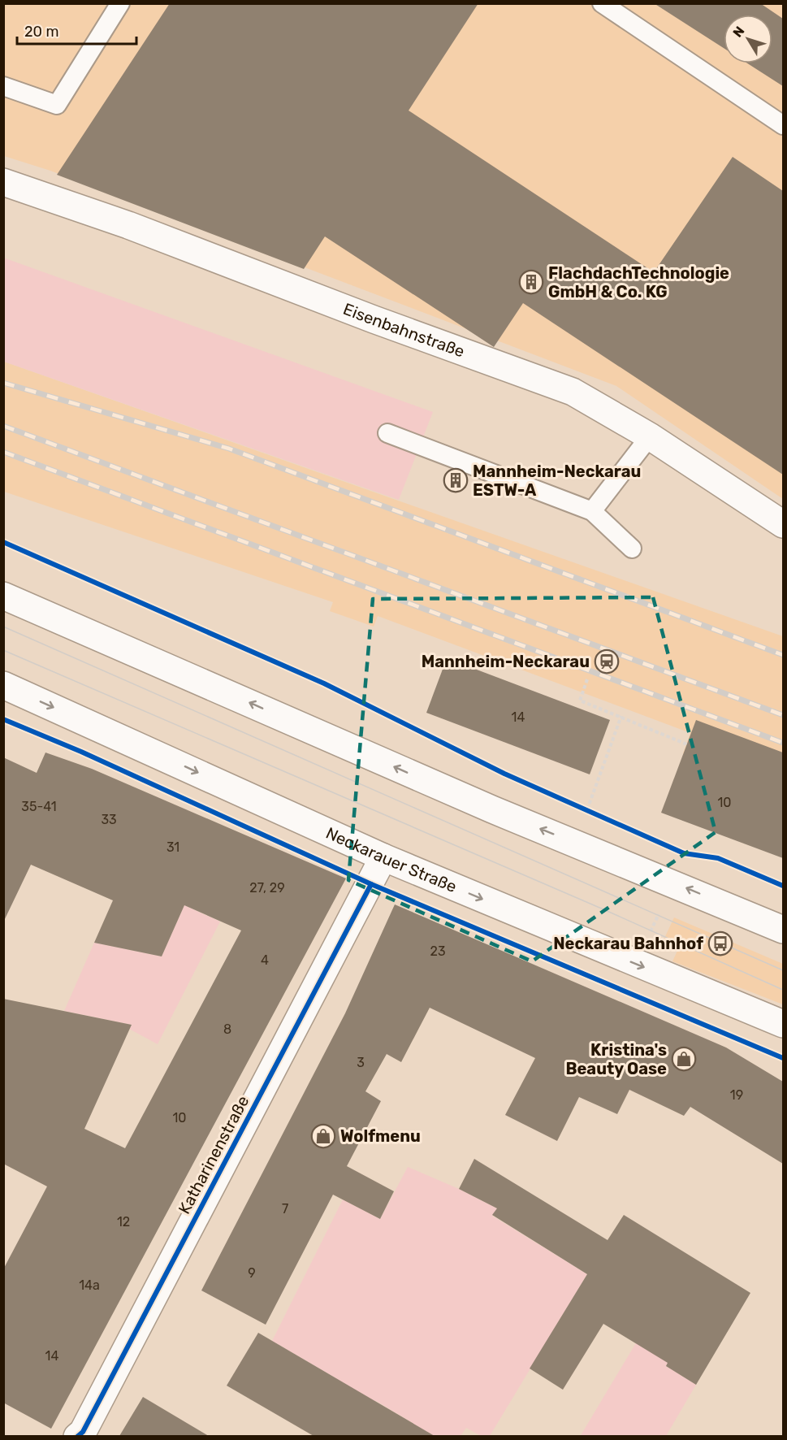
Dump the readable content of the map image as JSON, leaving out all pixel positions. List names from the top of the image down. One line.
{"streets":{"main road":["Eisenbahnstraße","Neckarauer Straße","Katharinenstraße"]},"crossings":[["Neckarauer Straße","Katharinenstraße"]],"places":{"building":["FlachdachTechnologie GmbH & Co. KG","Mannheim-Neckarau ESTW-A"],"station":["Mannheim-Neckarau"],"bus stop":["Neckarau Bahnhof"],"shop":["Kristina's Beauty Oase","Wolfmenu"]},"house_numbers":["14","10","35-41","33","31","27, 29","23","4","8","3","19","10","7","12","9","14a","14"],"scale_bar":"20 m","north":"top left"}
